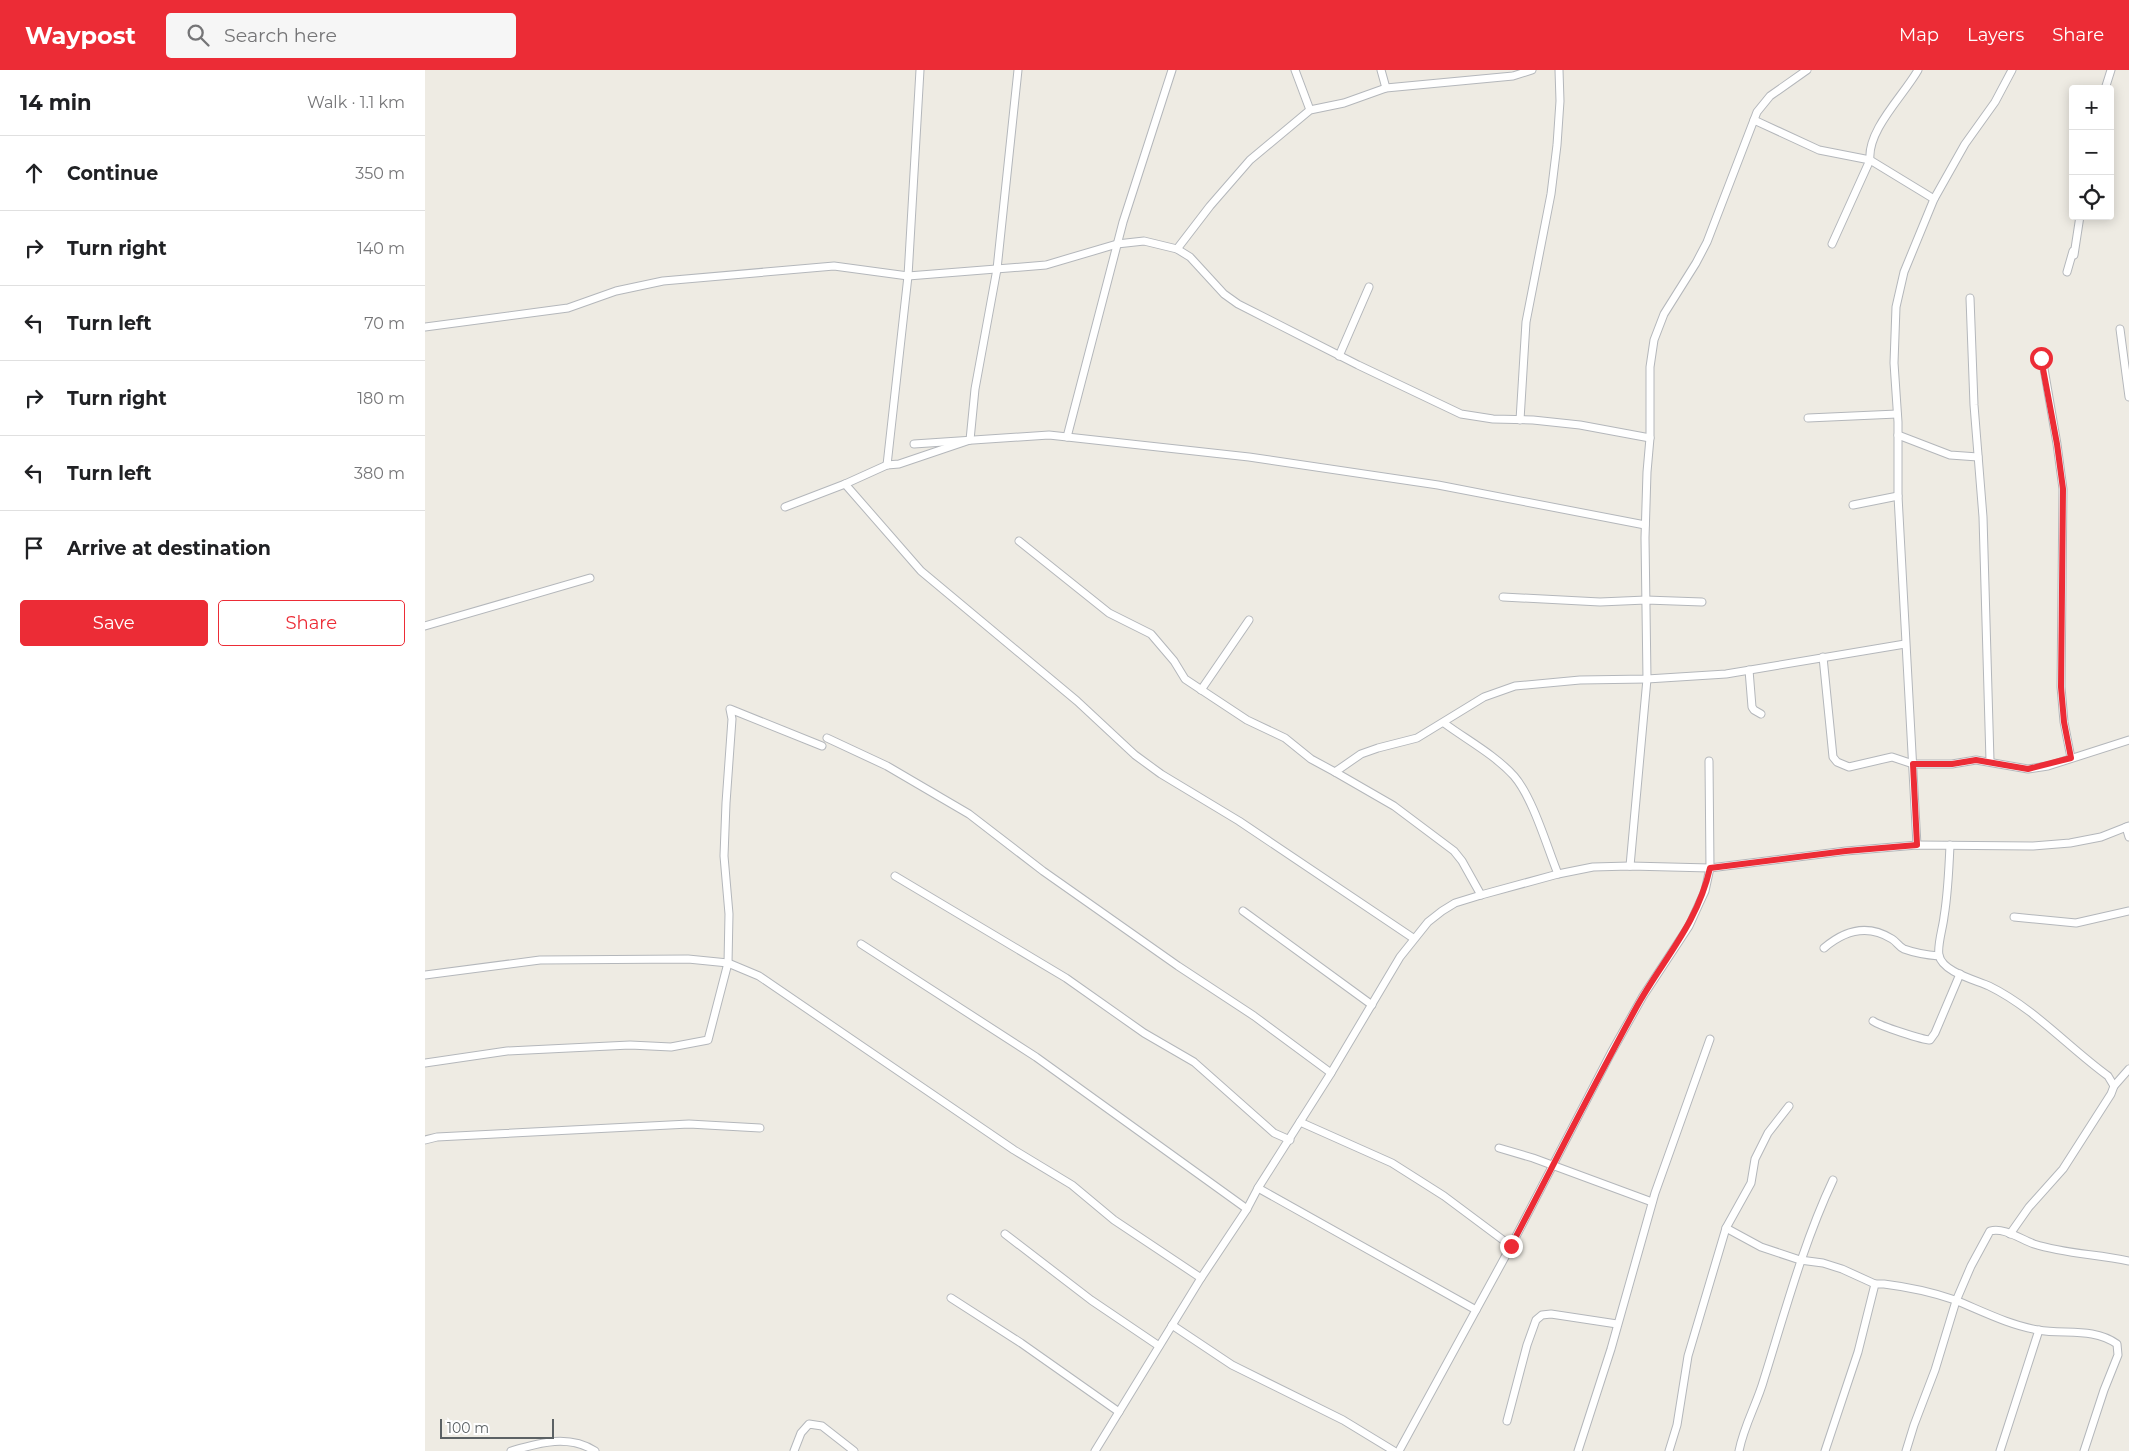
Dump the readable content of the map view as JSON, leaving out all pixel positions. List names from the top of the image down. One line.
{"scale_bar":"100 m","page":{"header":"Waypost","search":"Search here","nav":["Map","Layers","Share"],"heading":["14 min","Walk · 1.1 km"],"map_buttons":["+","−"],"list":[["Continue","350 m"],["Turn right","140 m"],["Turn left","70 m"],["Turn right","180 m"],["Turn left","380 m"],"Arrive at destination"],"buttons":["Save","Share"],"scale":"100 m"}}
